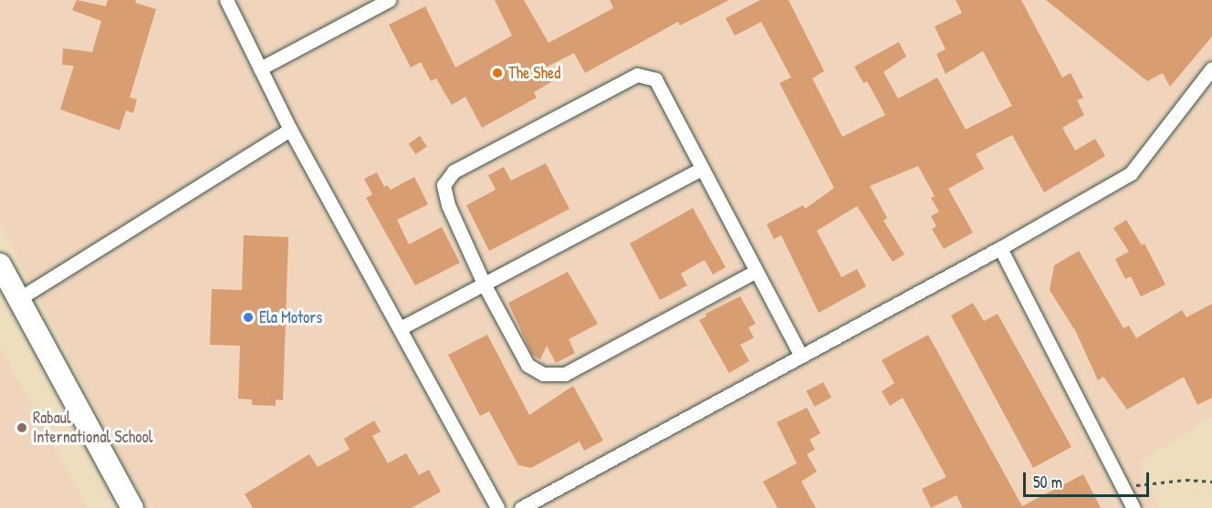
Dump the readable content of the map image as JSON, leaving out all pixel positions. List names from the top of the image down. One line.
{"places":["The Shed","Ela Motors","Rabaul International School"],"scale_bar":"50 m"}
